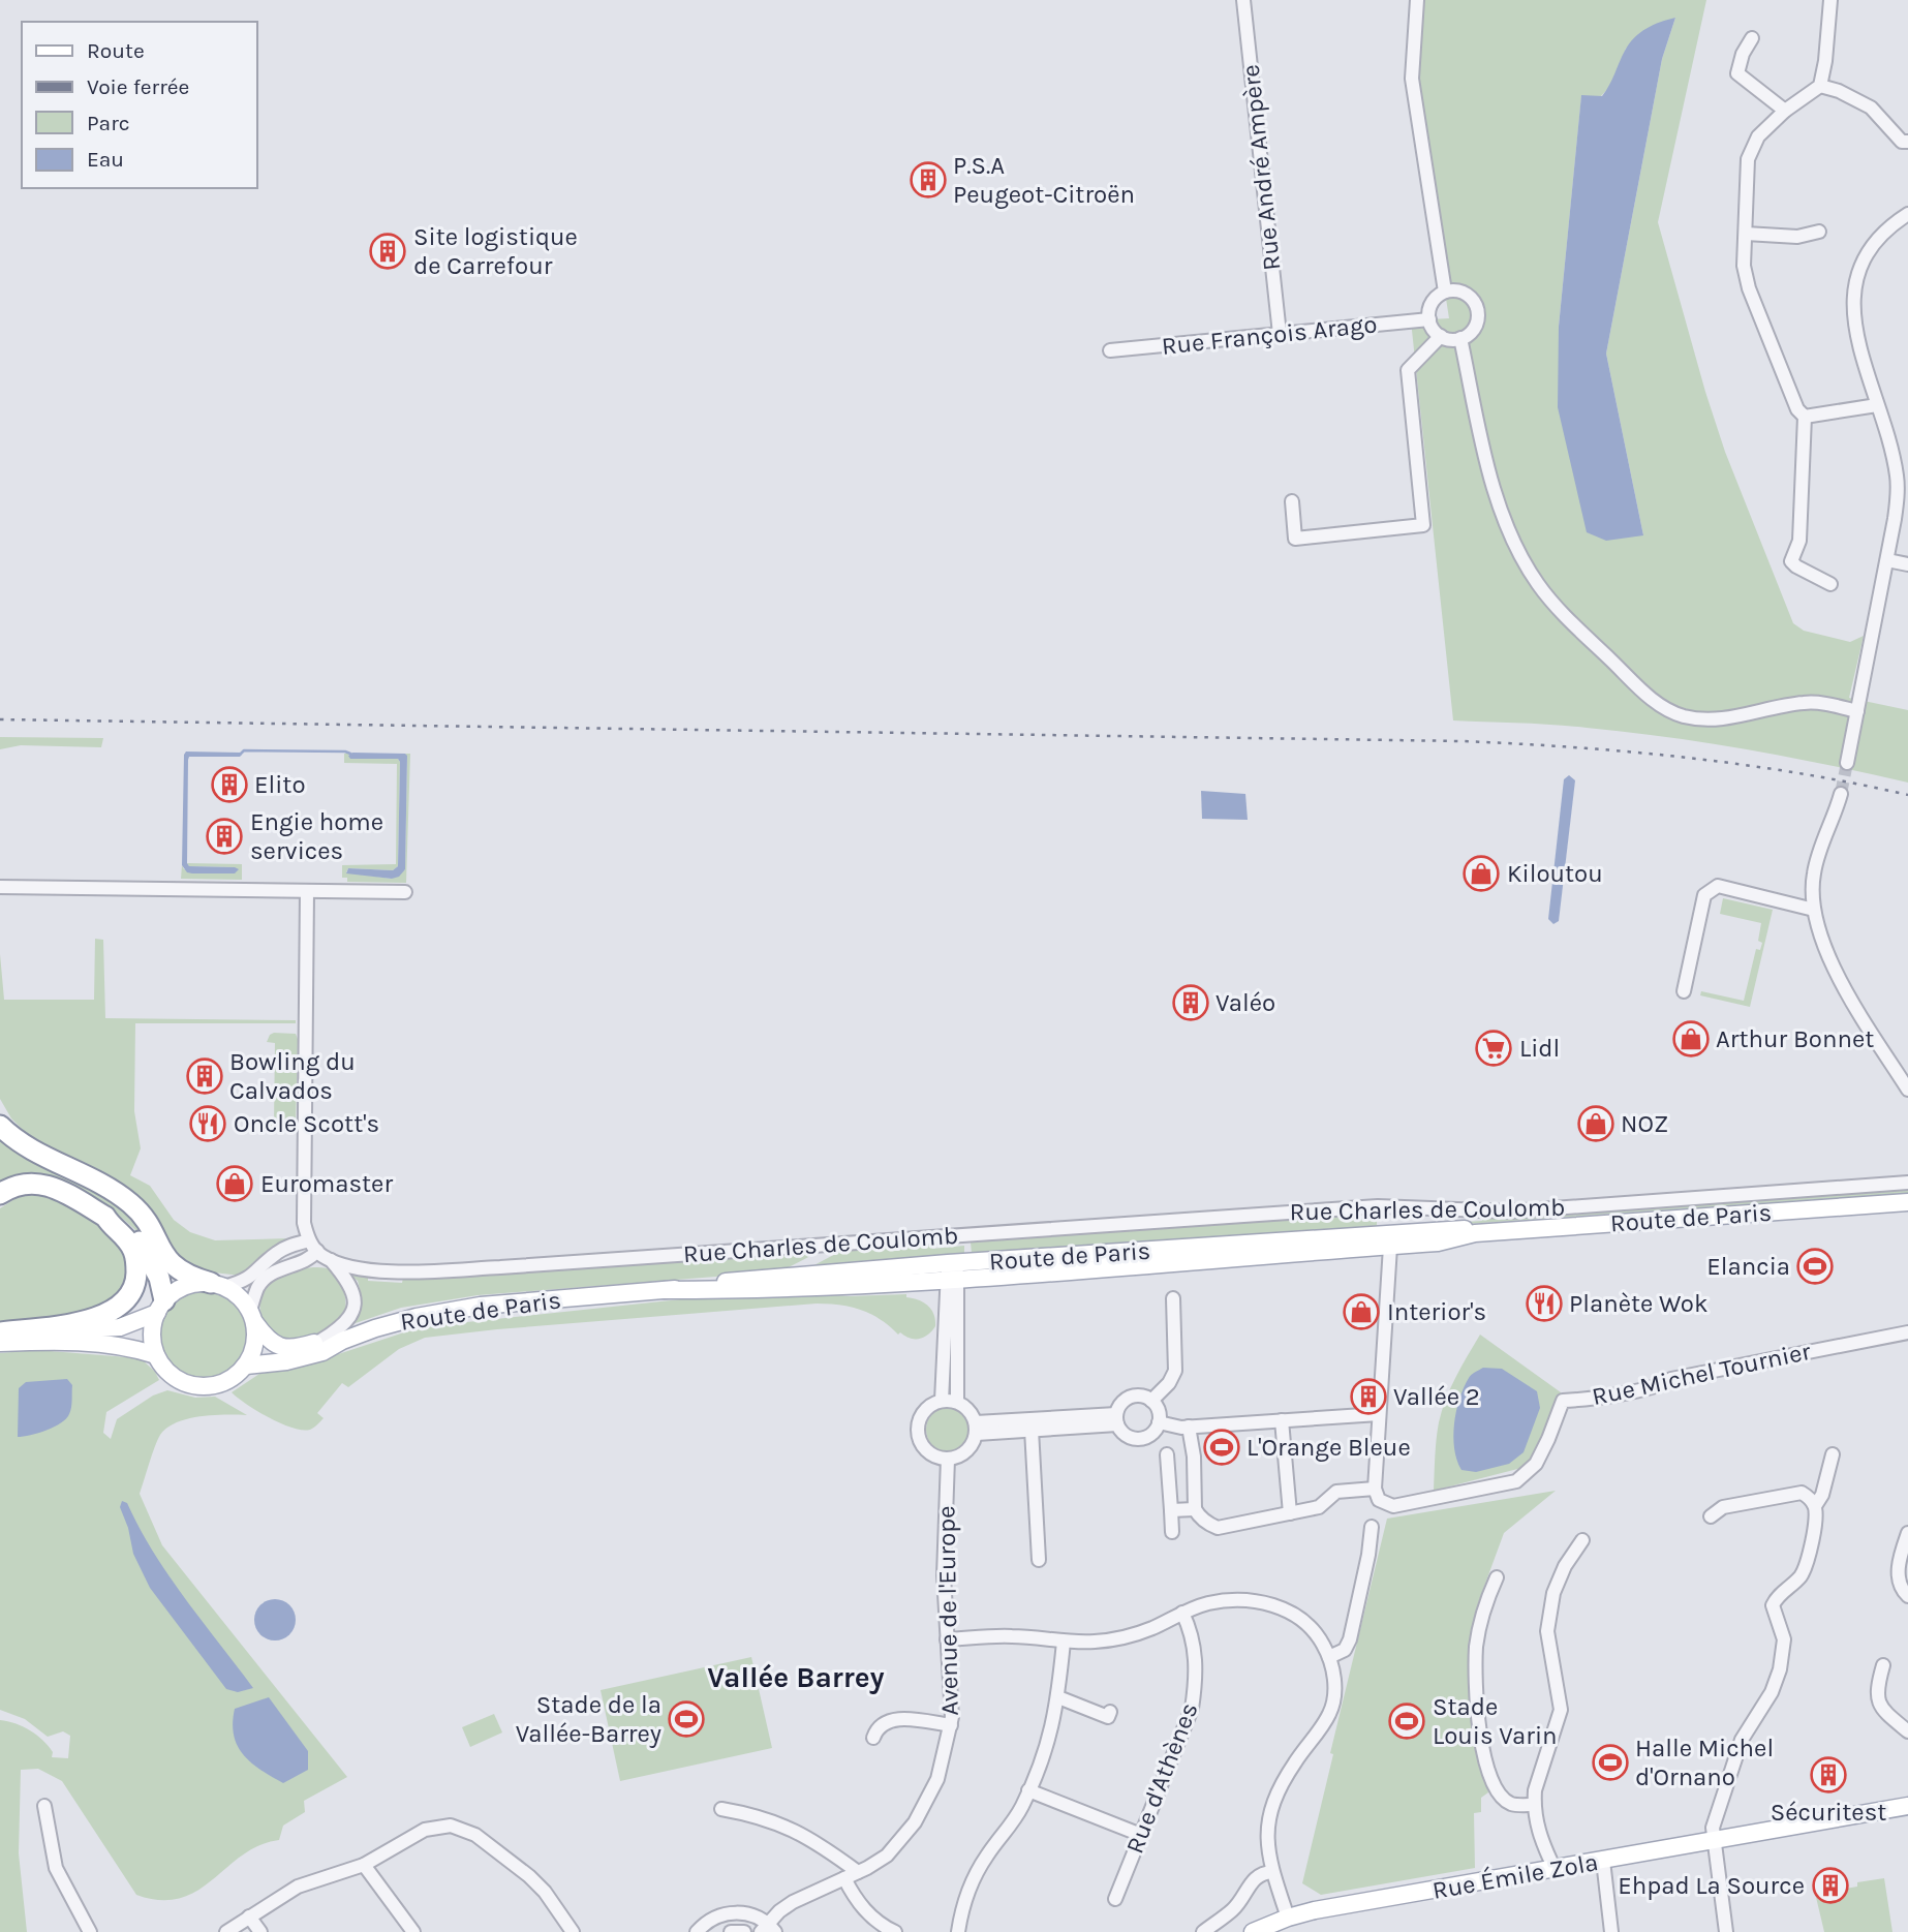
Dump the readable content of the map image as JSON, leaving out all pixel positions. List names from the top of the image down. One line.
{"streets":{"main road":["Route de Paris","Rue Émile Zola"],"street":["Rue André Ampère","Rue François Arago","Rue Charles de Coulomb","Rue Michel Tournier","Avenue de l'Europe","Rue d'Athènes"]},"crossings":[["Rue André Ampère","Rue François Arago"],["Rue Charles de Coulomb","Route de Paris"]],"districts":["Vallée Barrey"],"places":{"building":["P.S.A Peugeot-Citroën","Site logistique de Carrefour","Elito","Engie home services","Valéo","Bowling du Calvados","Vallée 2","Sécuritest","Ehpad La Source"],"shop":["Kiloutou","Arthur Bonnet","NOZ","Euromaster","Interior's"],"supermarket":["Lidl"],"restaurant":["Oncle Scott's","Planète Wok"],"sports":["Elancia","L'Orange Bleue","Stade de la Vallée-Barrey","Stade Louis Varin","Halle Michel d'Ornano"]},"legend":["Route","Voie ferrée","Parc","Eau"]}
